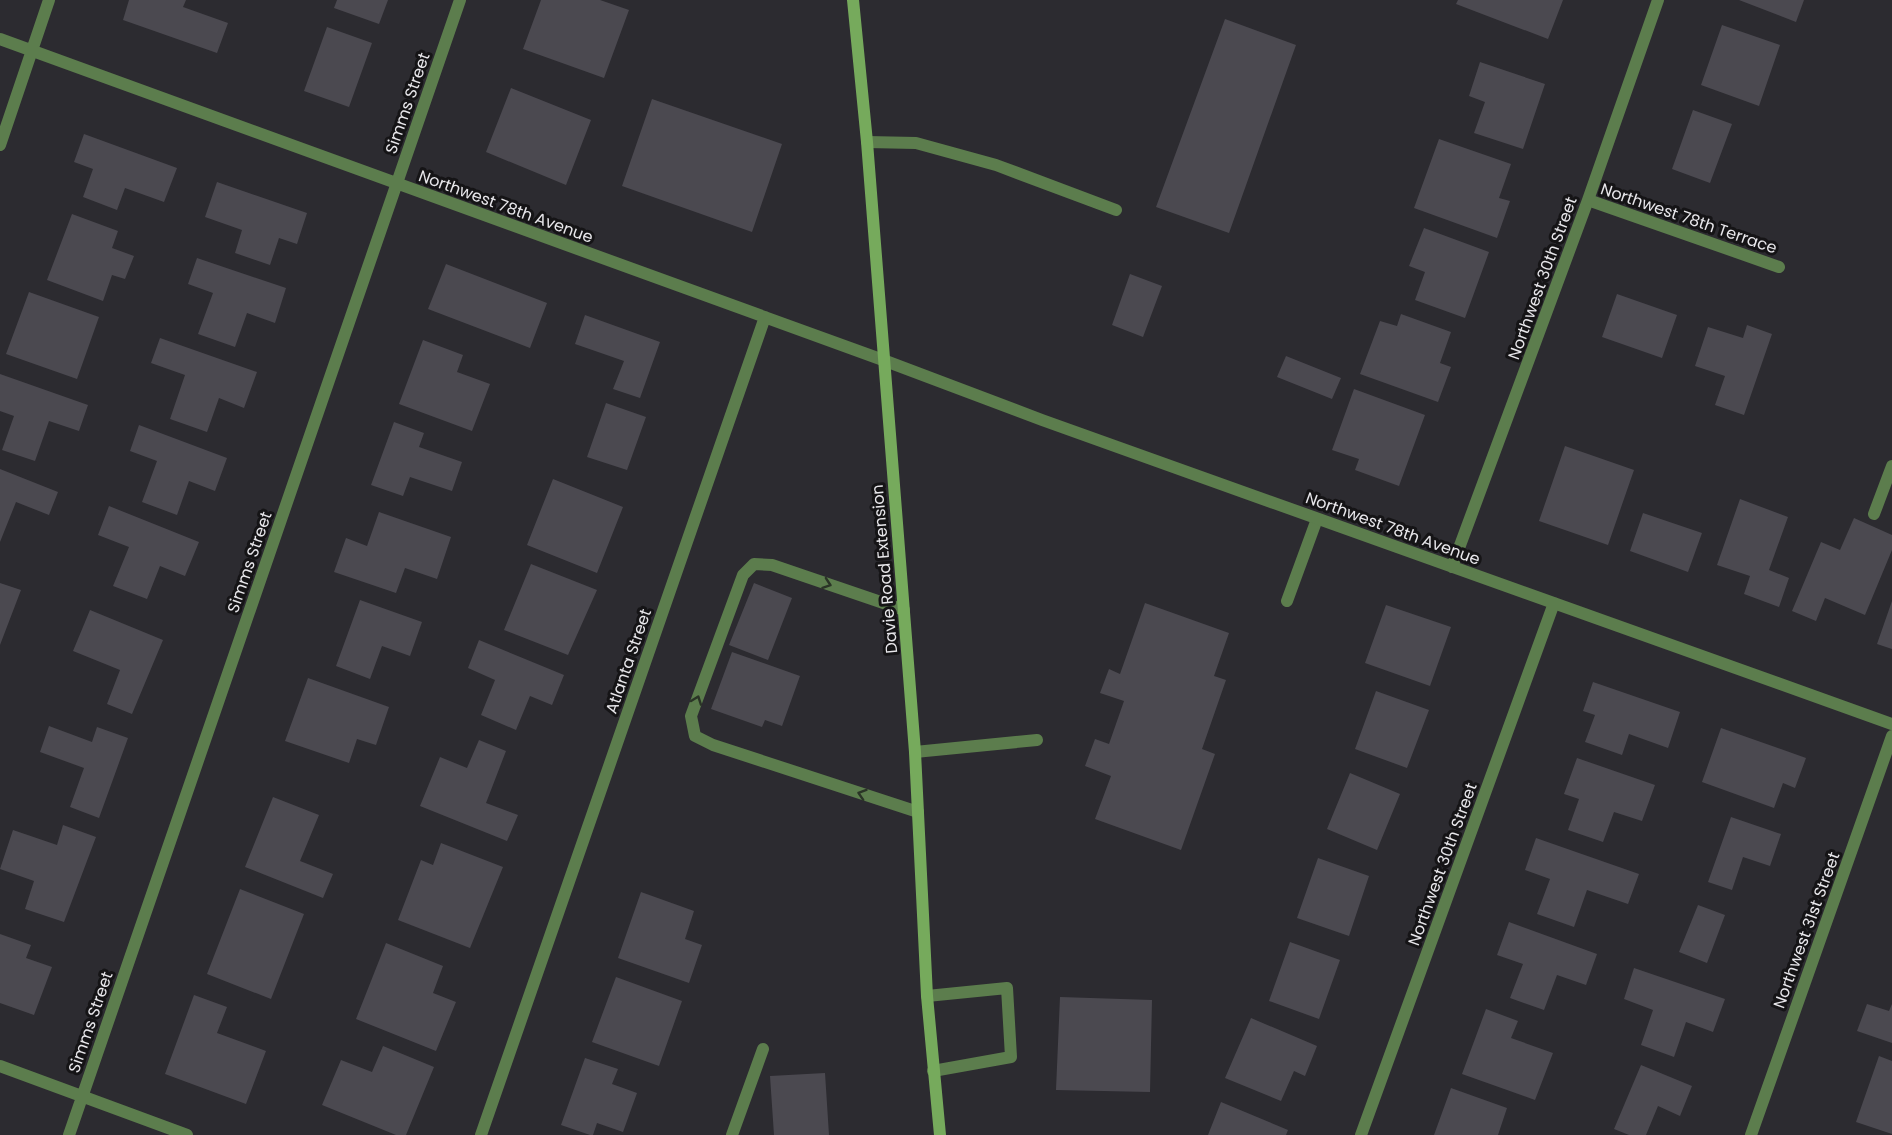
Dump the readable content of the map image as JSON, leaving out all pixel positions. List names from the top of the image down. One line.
{"streets":{"main road":["Davie Road Extension"],"street":["Simms Street","Northwest 78th Avenue","Northwest 78th Terrace","Northwest 30th Street","Atlanta Street","Northwest 31st Street"]},"crossings":[["Simms Street","Northwest 78th Avenue"],["Northwest 78th Avenue","Northwest 30th Street"],["Northwest 78th Avenue","Davie Road Extension"],["Northwest 78th Avenue","Atlanta Street"],["Northwest 78th Terrace","Northwest 30th Street"]]}
